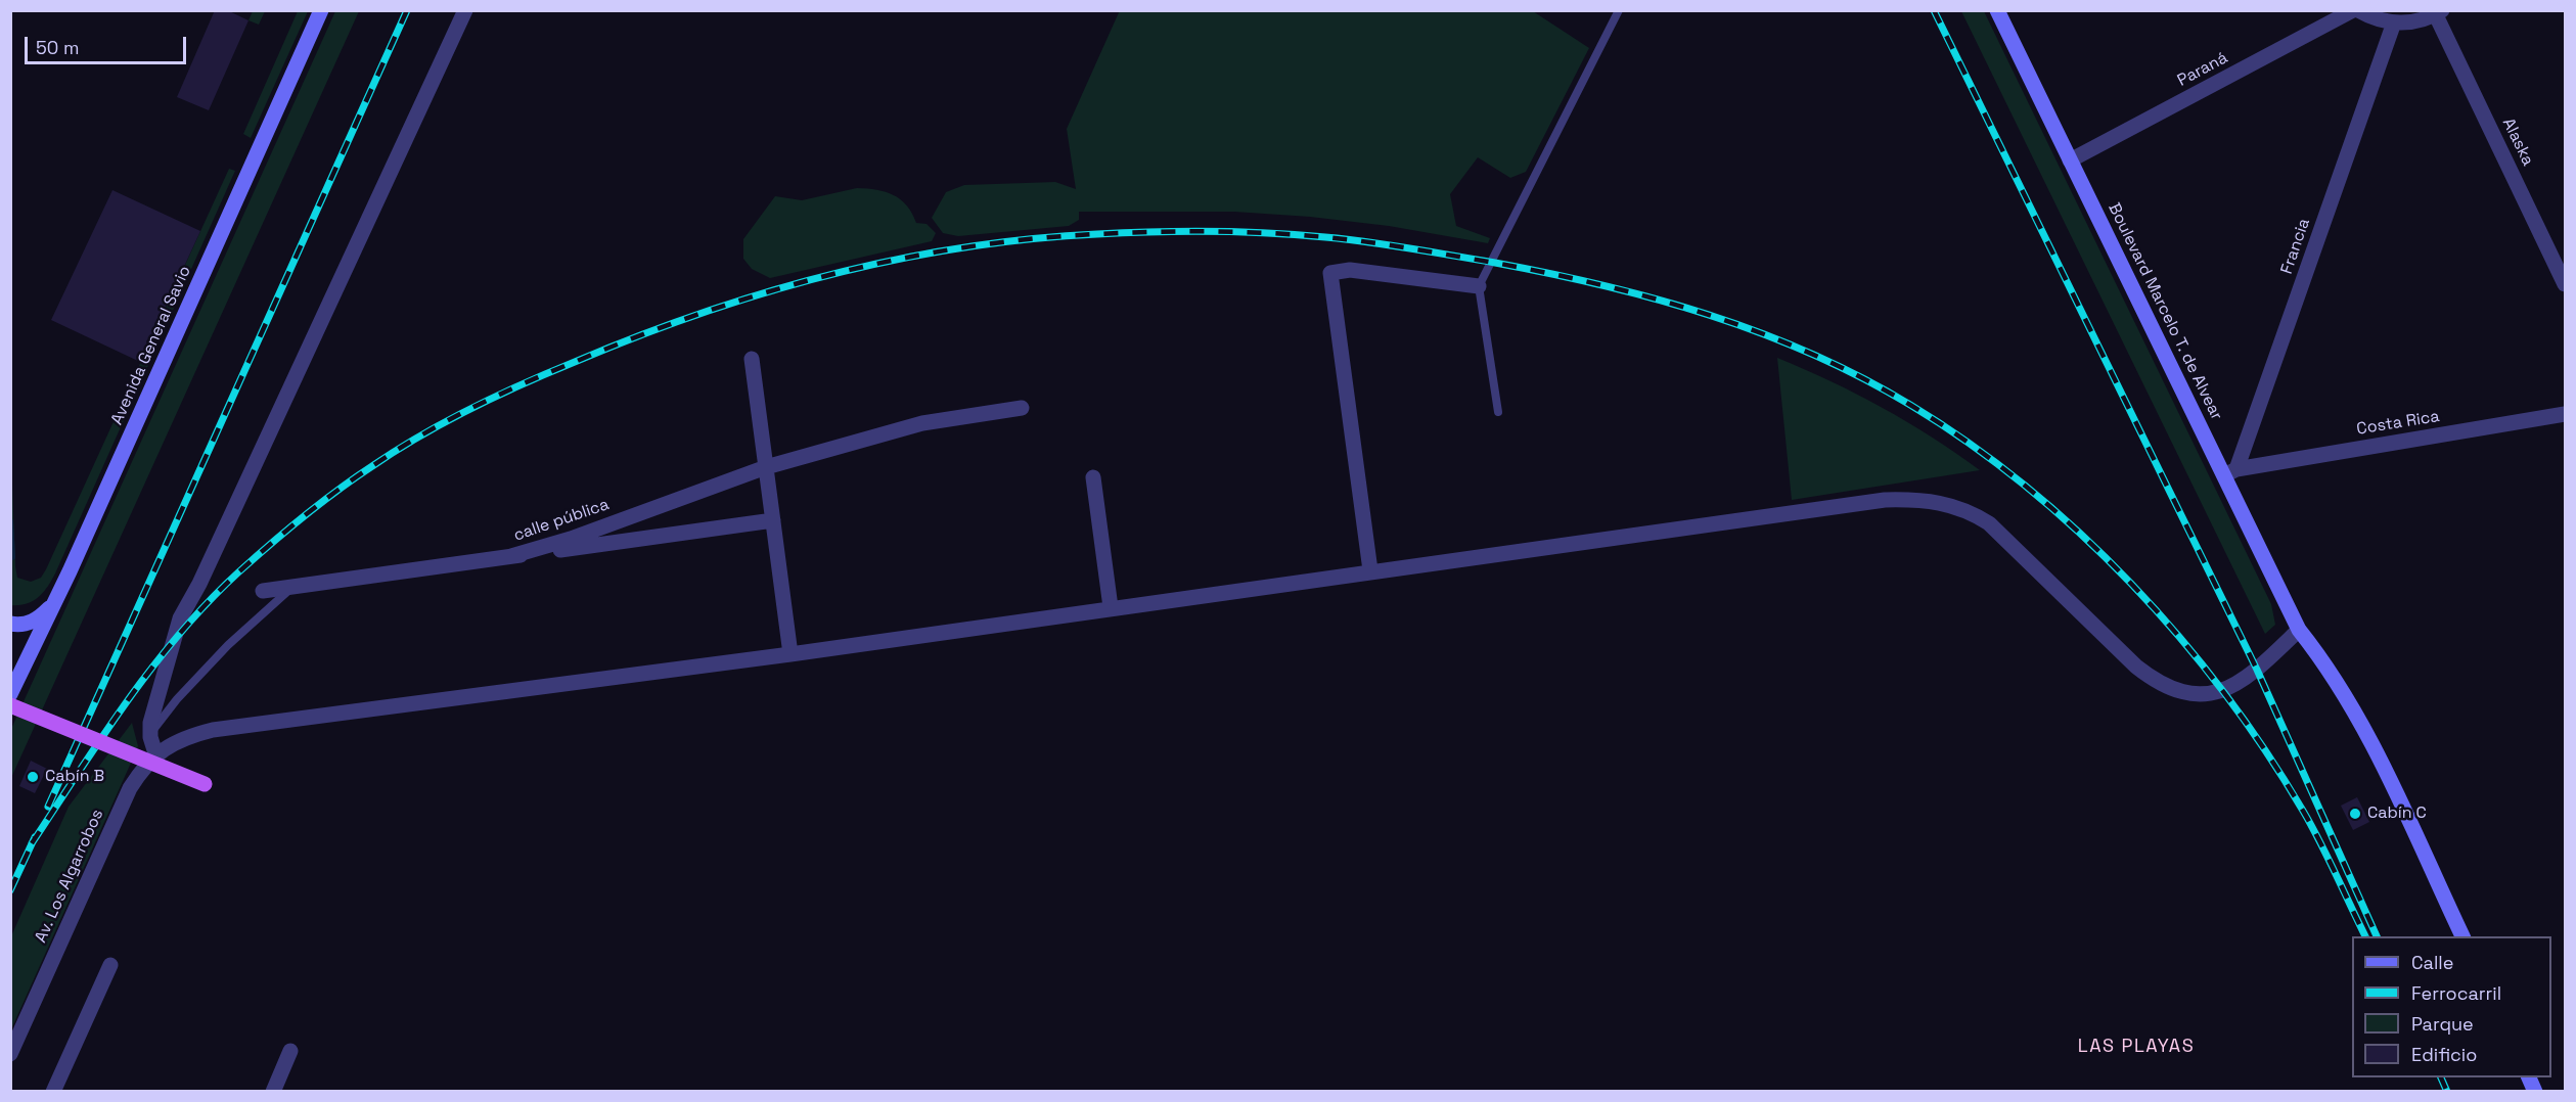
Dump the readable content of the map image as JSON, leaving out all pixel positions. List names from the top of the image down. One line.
{"streets":{"main road":["Boulevard Marcelo T. de Alvear","Avenida General Savio"],"street":["Paraná","Alaska","Francia","Costa Rica","calle pública","Av. Los Algarrobos"]},"crossings":[["Paraná","Boulevard Marcelo T. de Alvear"],["Francia","Boulevard Marcelo T. de Alvear"],["Francia","Costa Rica"],["Boulevard Marcelo T. de Alvear","Costa Rica"],["Boulevard Marcelo T. de Alvear","Av. Los Algarrobos"]],"districts":["LAS PLAYAS"],"places":["Cabín B","Cabín C"],"legend":["Calle","Ferrocarril","Parque","Edificio"],"scale_bar":"50 m"}
